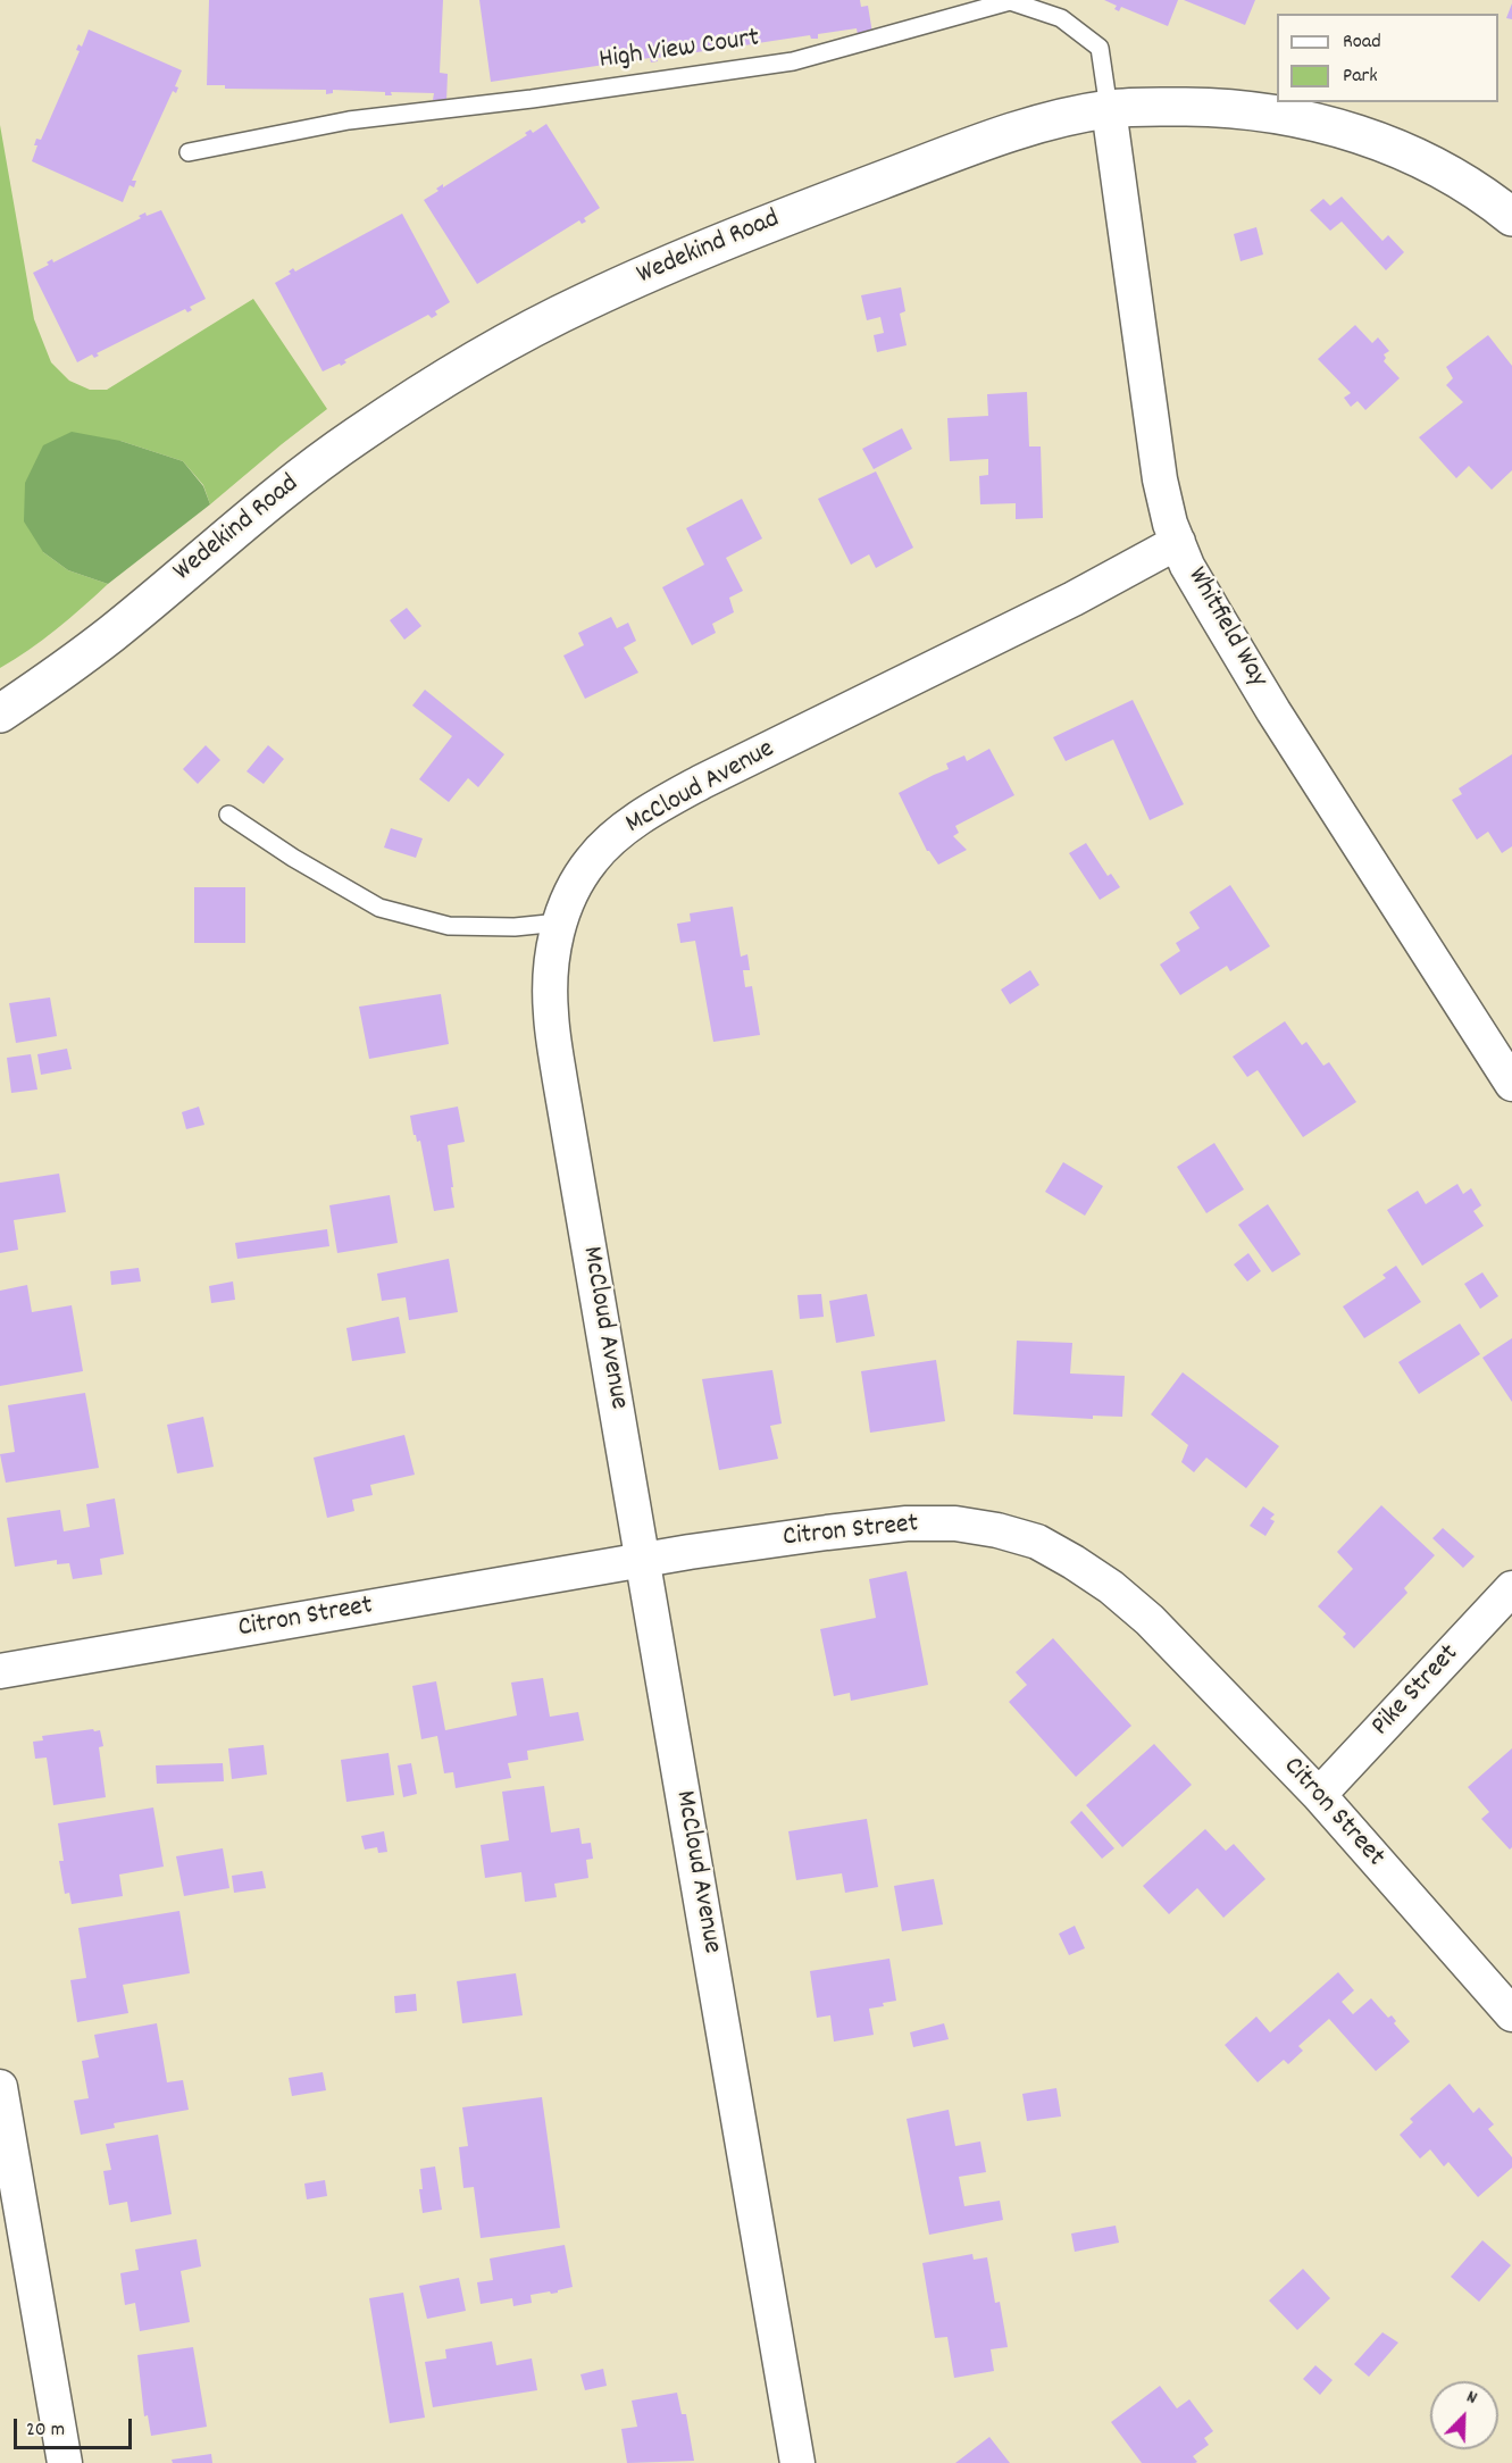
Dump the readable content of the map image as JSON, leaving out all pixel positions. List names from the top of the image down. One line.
{"streets":{"street":["Wedekind Road","Whitfield Way","McCloud Avenue","Citron Street","Pike Street"],"lane":["High View Court"]},"crossings":[["High View Court","Wedekind Road"],["High View Court","Whitfield Way"],["Wedekind Road","Whitfield Way"],["Whitfield Way","McCloud Avenue"],["McCloud Avenue","Citron Street"],["Citron Street","Pike Street"]],"legend":["Road","Park"],"scale_bar":"20 m","north":"top right"}
